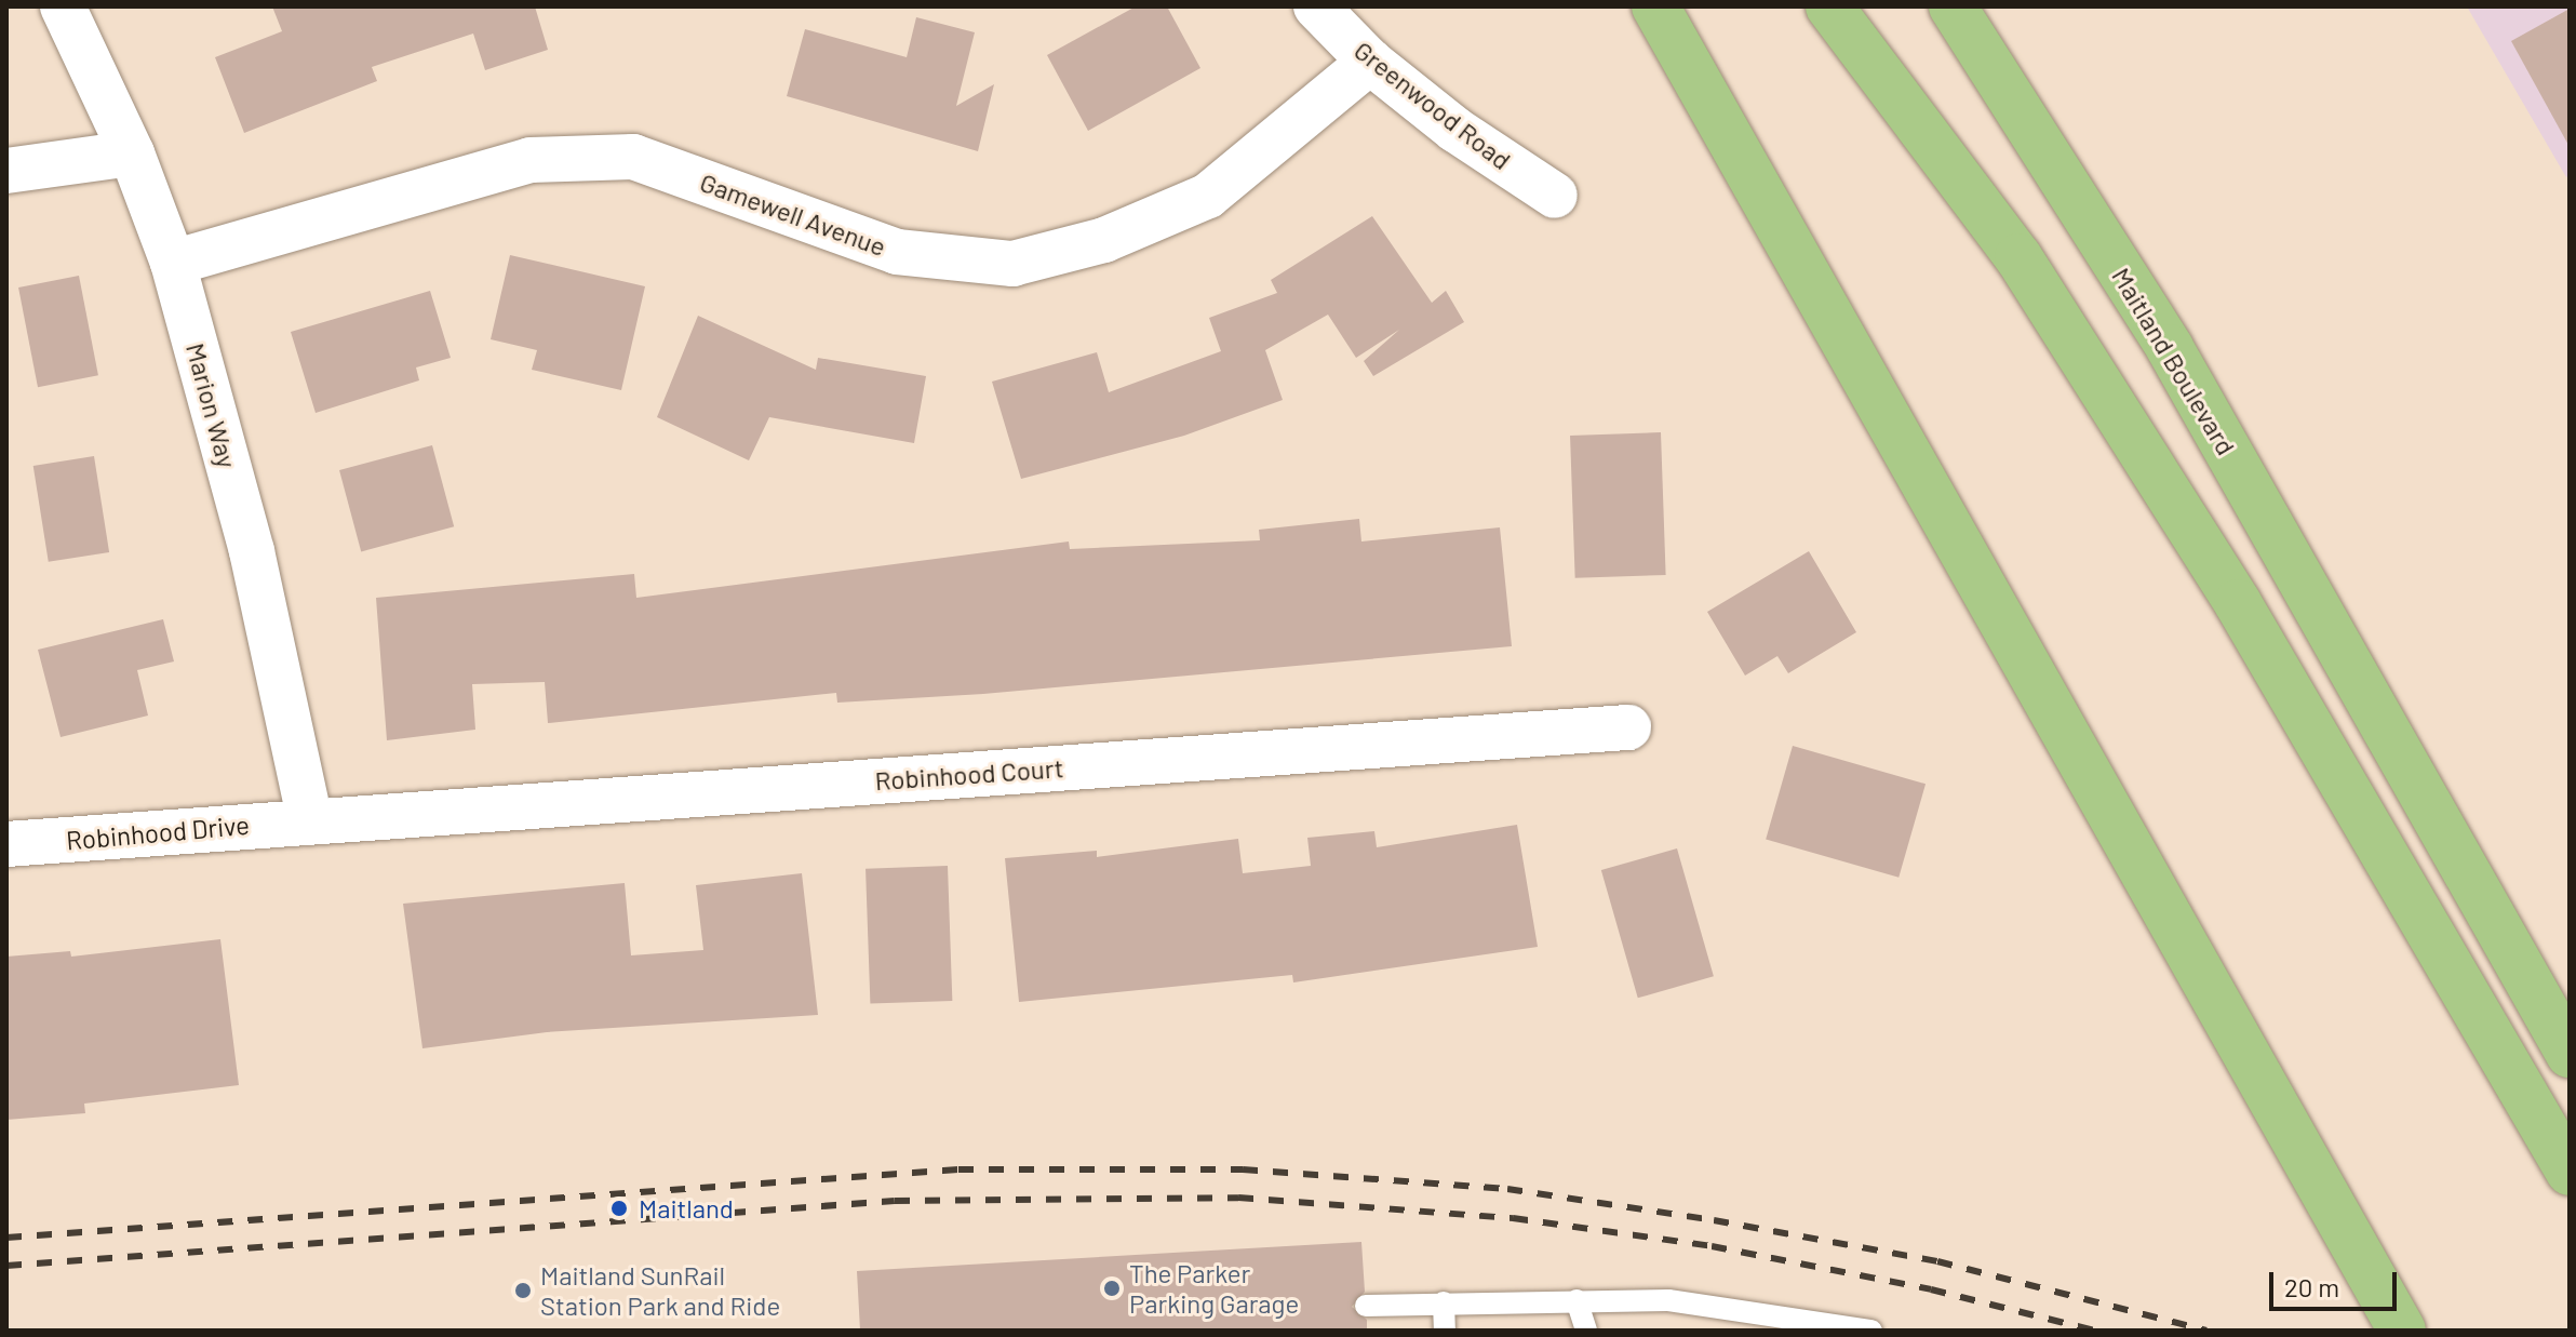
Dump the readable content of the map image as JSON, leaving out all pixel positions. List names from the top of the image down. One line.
{"streets":{"main road":["Maitland Boulevard"],"street":["Greenwood Road","Gamewell Avenue","Marion Way","Robinhood Court","Robinhood Drive"]},"crossings":[["Greenwood Road","Gamewell Avenue"],["Gamewell Avenue","Marion Way"],["Marion Way","Robinhood Court"],["Marion Way","Robinhood Drive"],["Robinhood Court","Robinhood Drive"]],"places":["Maitland","The Parker Parking Garage","Maitland SunRail Station Park and Ride"],"scale_bar":"20 m"}
